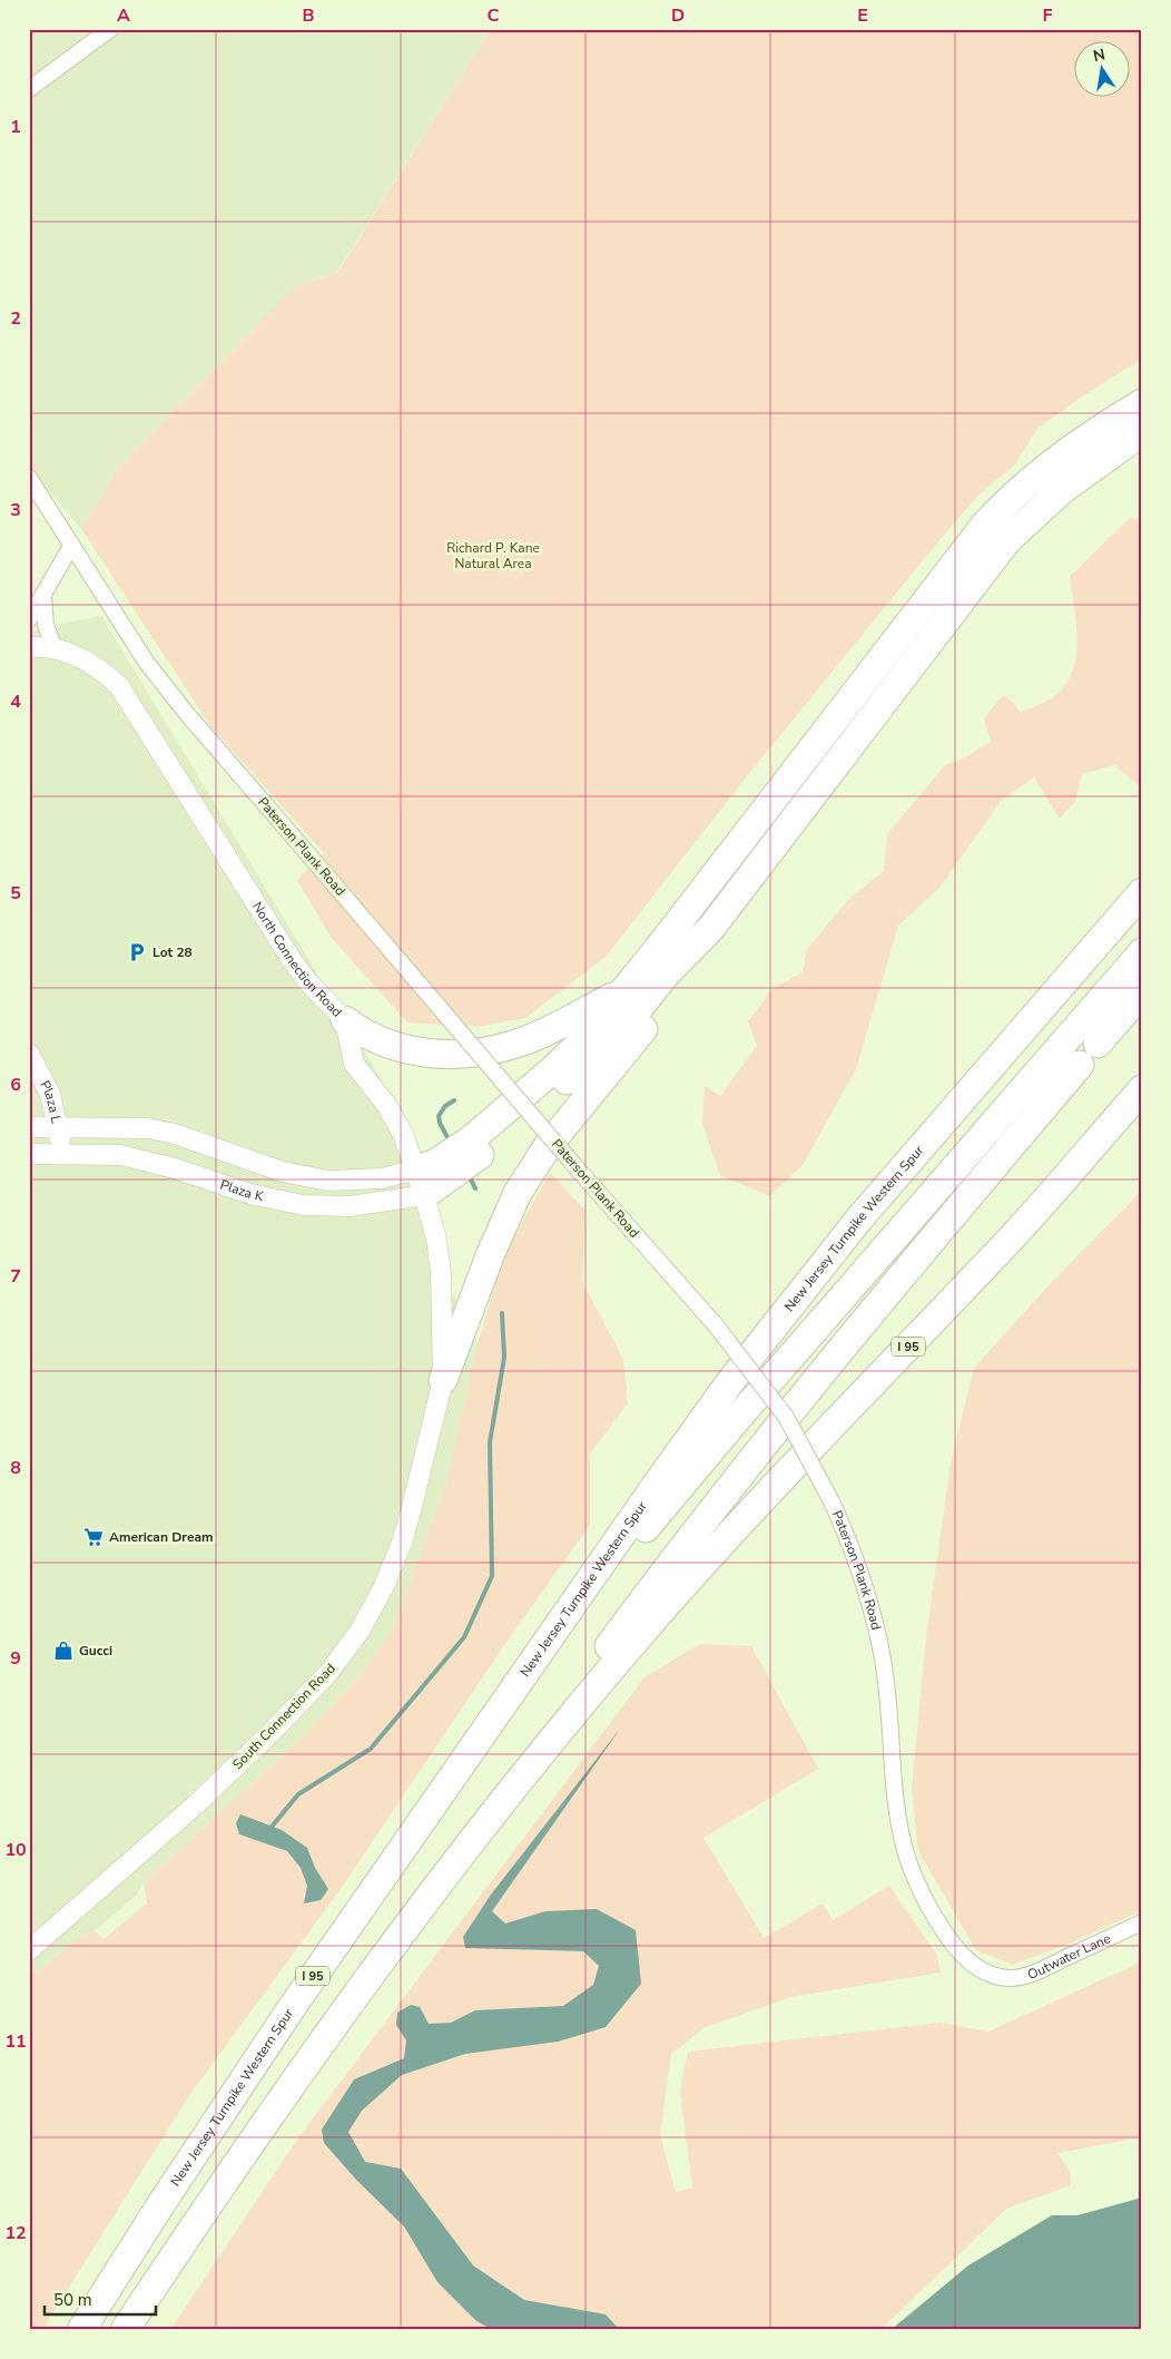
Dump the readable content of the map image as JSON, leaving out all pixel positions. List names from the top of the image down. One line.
{"streets":{"highway":["New Jersey Turnpike Western Spur","I 95"],"street":["Paterson Plank Road","North Connection Road","Plaza L","Plaza K","South Connection Road","Outwater Lane"]},"crossings":[["Paterson Plank Road","Outwater Lane"],["North Connection Road","Plaza K"],["North Connection Road","South Connection Road"],["Plaza L","Plaza K"]],"parks":["Richard P. Kane Natural Area"],"places":{"parking":["Lot 28"],"supermarket":["American Dream"],"shop":["Gucci"]},"scale_bar":"50 m","north":"top","grid":{"columns":["A","B","C","D","E","F"],"rows":["1","2","3","4","5","6","7","8","9","10","11","12"]}}
